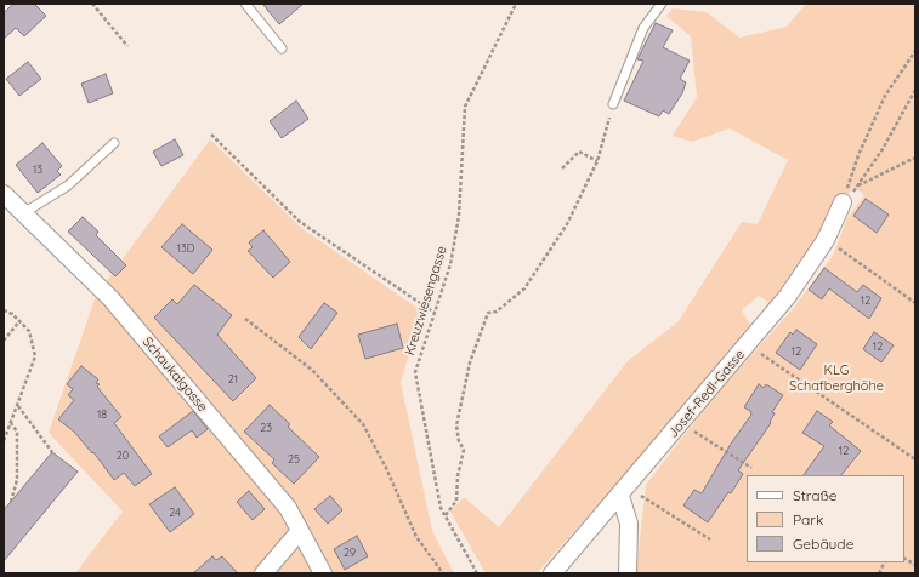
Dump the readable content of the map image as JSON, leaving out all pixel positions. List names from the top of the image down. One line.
{"streets":{"street":["Schaukalgasse","Josef-Redl-Gasse"],"path":["Kreuzwiesengasse"]},"parks":["KLG Schafberghöhe"],"house_numbers":["13","13D","12","12","12","21","18","23","12","20","25","24","29"],"legend":["Straße","Park","Gebäude"]}
